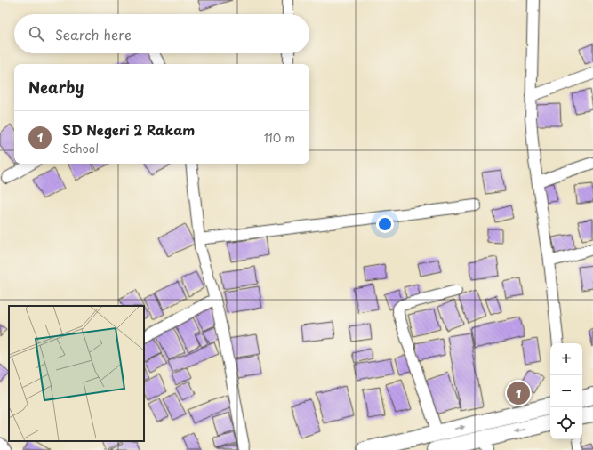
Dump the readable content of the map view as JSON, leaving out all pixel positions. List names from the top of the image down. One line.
{"page":{"search":"Search here","heading":"Nearby","list":[{"mark":"1","name":"SD Negeri 2 Rakam","note":"School","value":"110 m"}],"map_buttons":["+","−"],"pins":"1"}}
